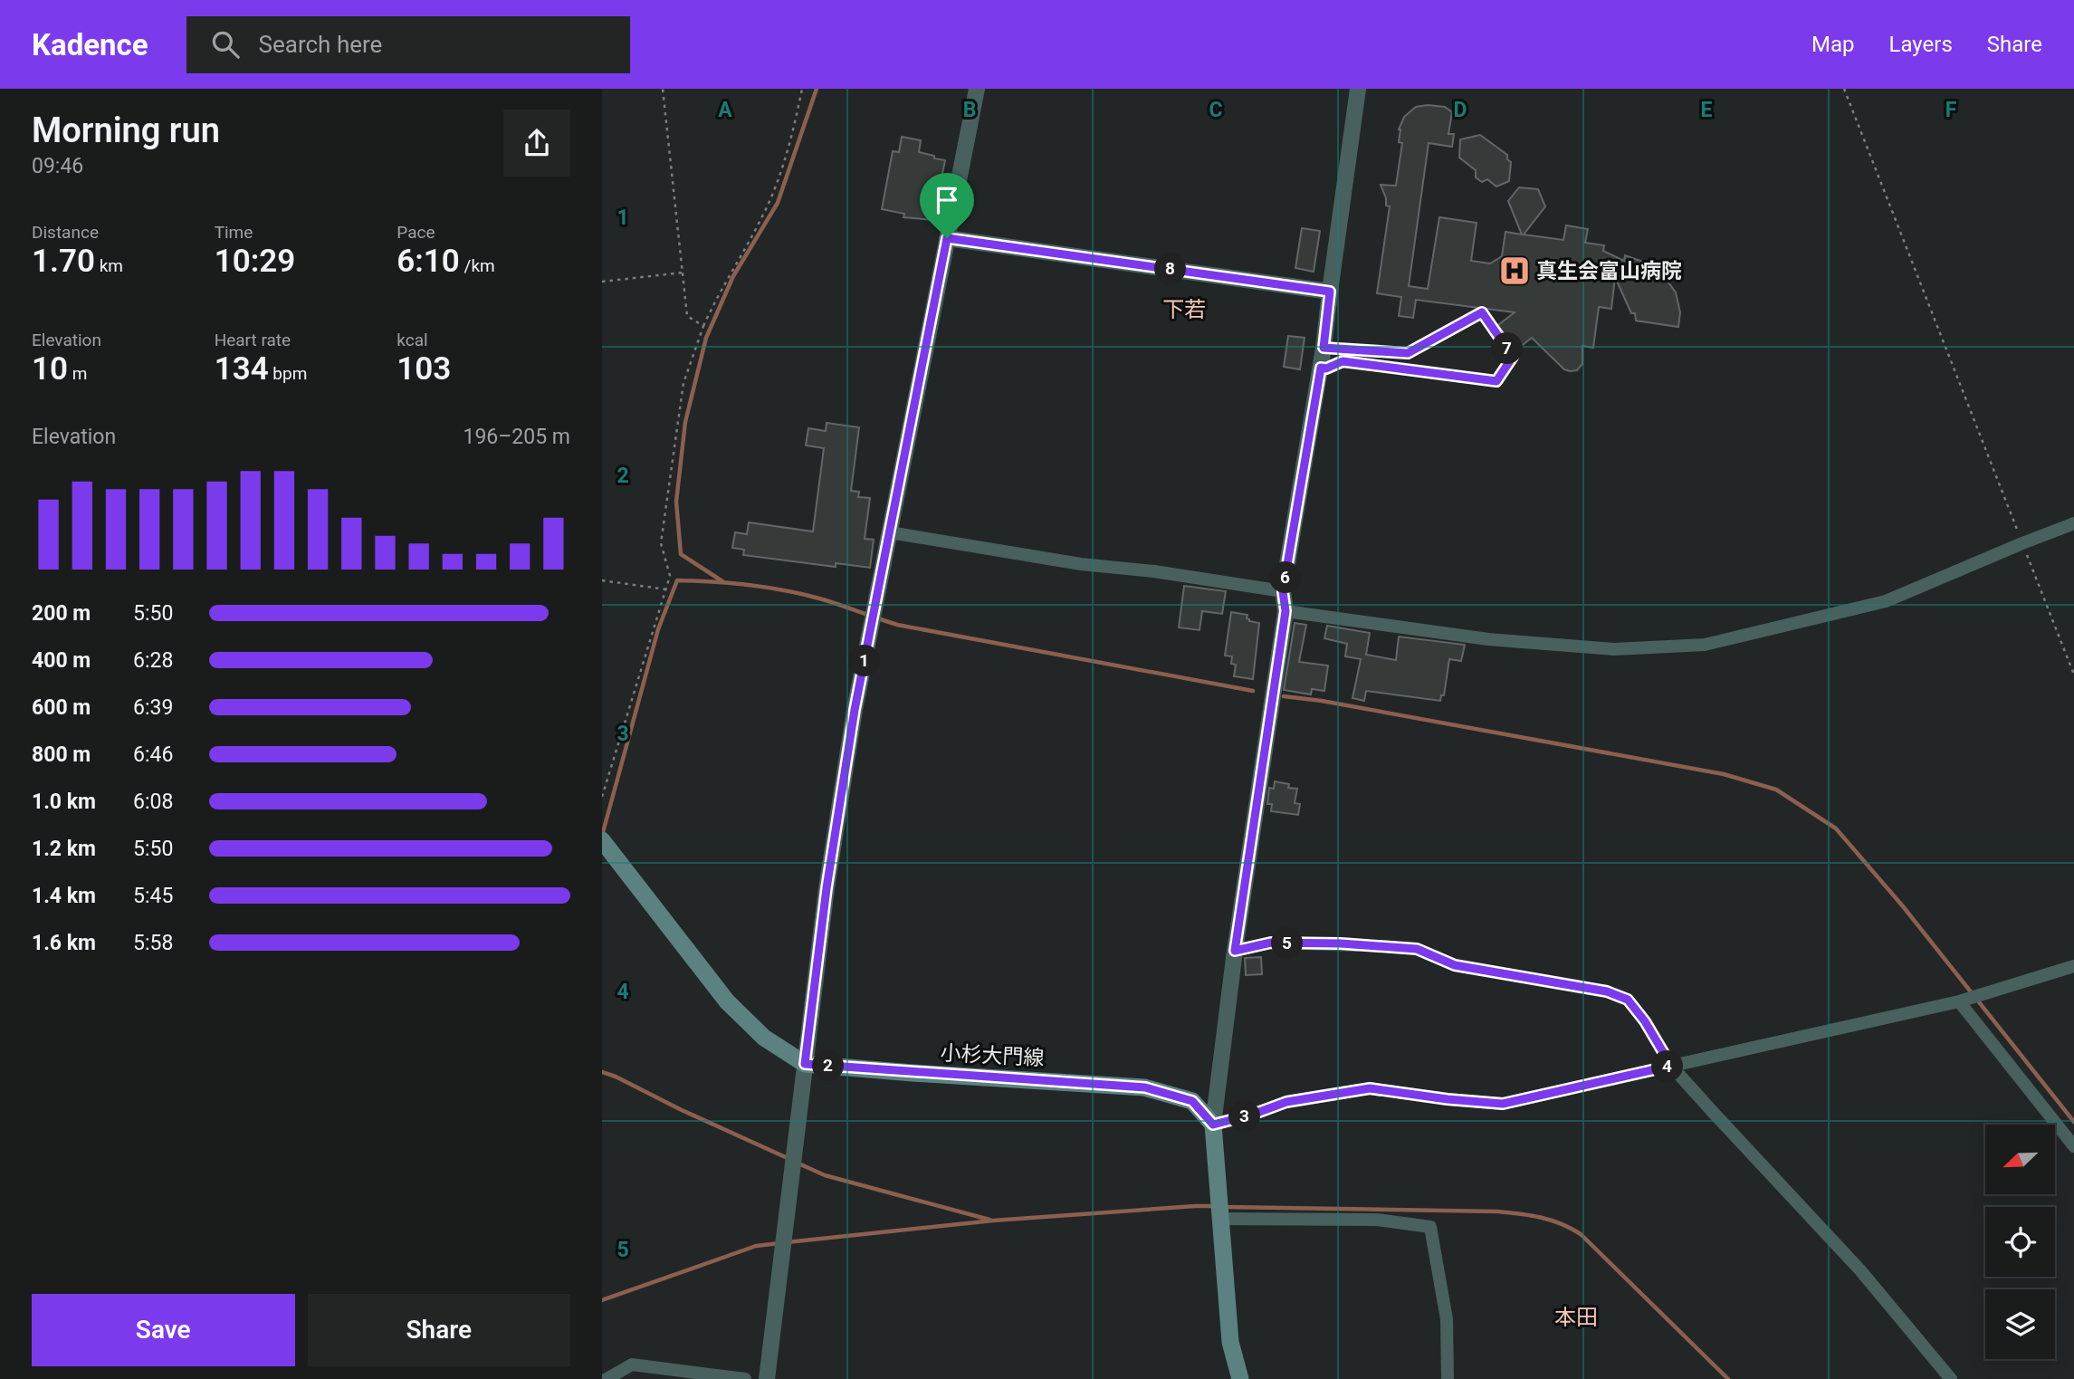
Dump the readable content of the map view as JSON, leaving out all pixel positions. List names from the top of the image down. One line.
{"streets":{"main road":["小杉大門線"]},"districts":["下若","本田"],"places":{"hospital":["真生会富山病院"]},"north":"bottom left","page":{"header":"Kadence","search":"Search here","nav":["Map","Layers","Share"],"heading":["Morning run","09:46"],"stats":[["Distance","1.70 km"],["Time","10:29"],["Pace","6:10 /km"],["Elevation","10 m"],["Heart rate","134 bpm"],["kcal","103"]],"pins":["8","7","6","1","5","2","4","3"],"chart":["Elevation","196–205 m"],"list":[{"name":"200 m","note":"5:50"},{"name":"400 m","note":"6:28"},{"name":"600 m","note":"6:39"},{"name":"800 m","note":"6:46"},{"name":"1.0 km","note":"6:08"},{"name":"1.2 km","note":"5:50"},{"name":"1.4 km","note":"5:45"},{"name":"1.6 km","note":"5:58"}],"buttons":["Save","Share"]},"grid":{"columns":["A","B","C","D","E","F"],"rows":["1","2","3","4","5"]}}
